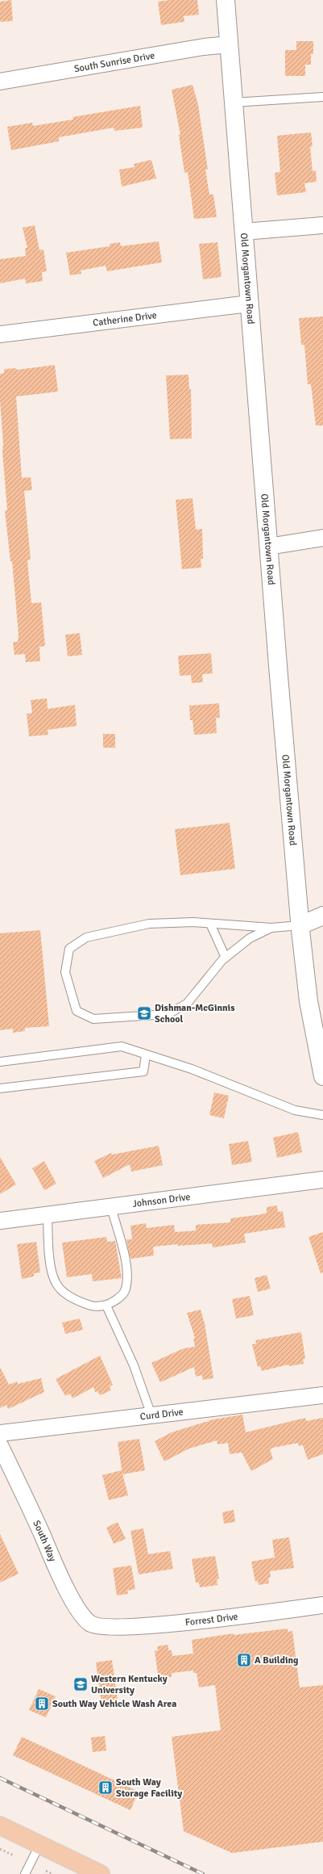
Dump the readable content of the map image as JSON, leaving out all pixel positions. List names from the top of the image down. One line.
{"streets":{"street":["South Sunrise Drive","Old Morgantown Road","Catherine Drive","Johnson Drive","Curd Drive","South Way","Forrest Drive"]},"crossings":[["South Sunrise Drive","Old Morgantown Road"],["Old Morgantown Road","Catherine Drive"],["South Way","Forrest Drive"]],"places":{"school or university":["Dishman-McGinnis School","Western Kentucky University"],"building":["A Building","South Way Vehicle Wash Area","South Way Storage Facility"]}}
